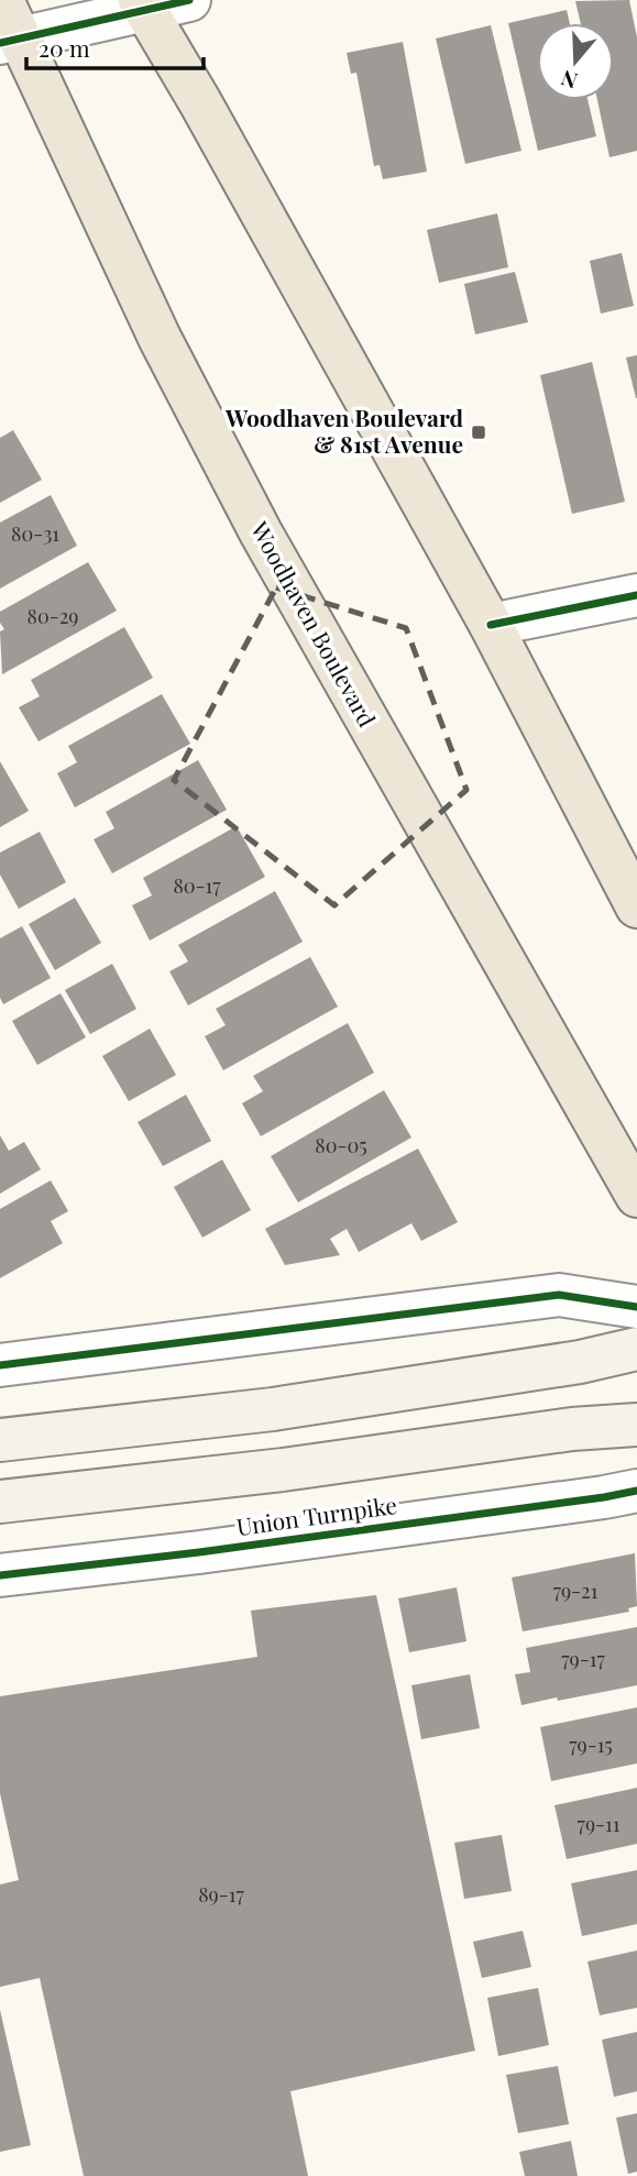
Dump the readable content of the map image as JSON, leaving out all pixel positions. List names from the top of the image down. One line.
{"streets":{"main road":["Woodhaven Boulevard"],"street":["Union Turnpike"]},"places":{"transit":["Woodhaven Boulevard & 81st Avenue"]},"house_numbers":["80-31","80-29","80-17","80-05","79-21","79-17","79-15","79-11","89-17"],"scale_bar":"20 m","north":"bottom"}
